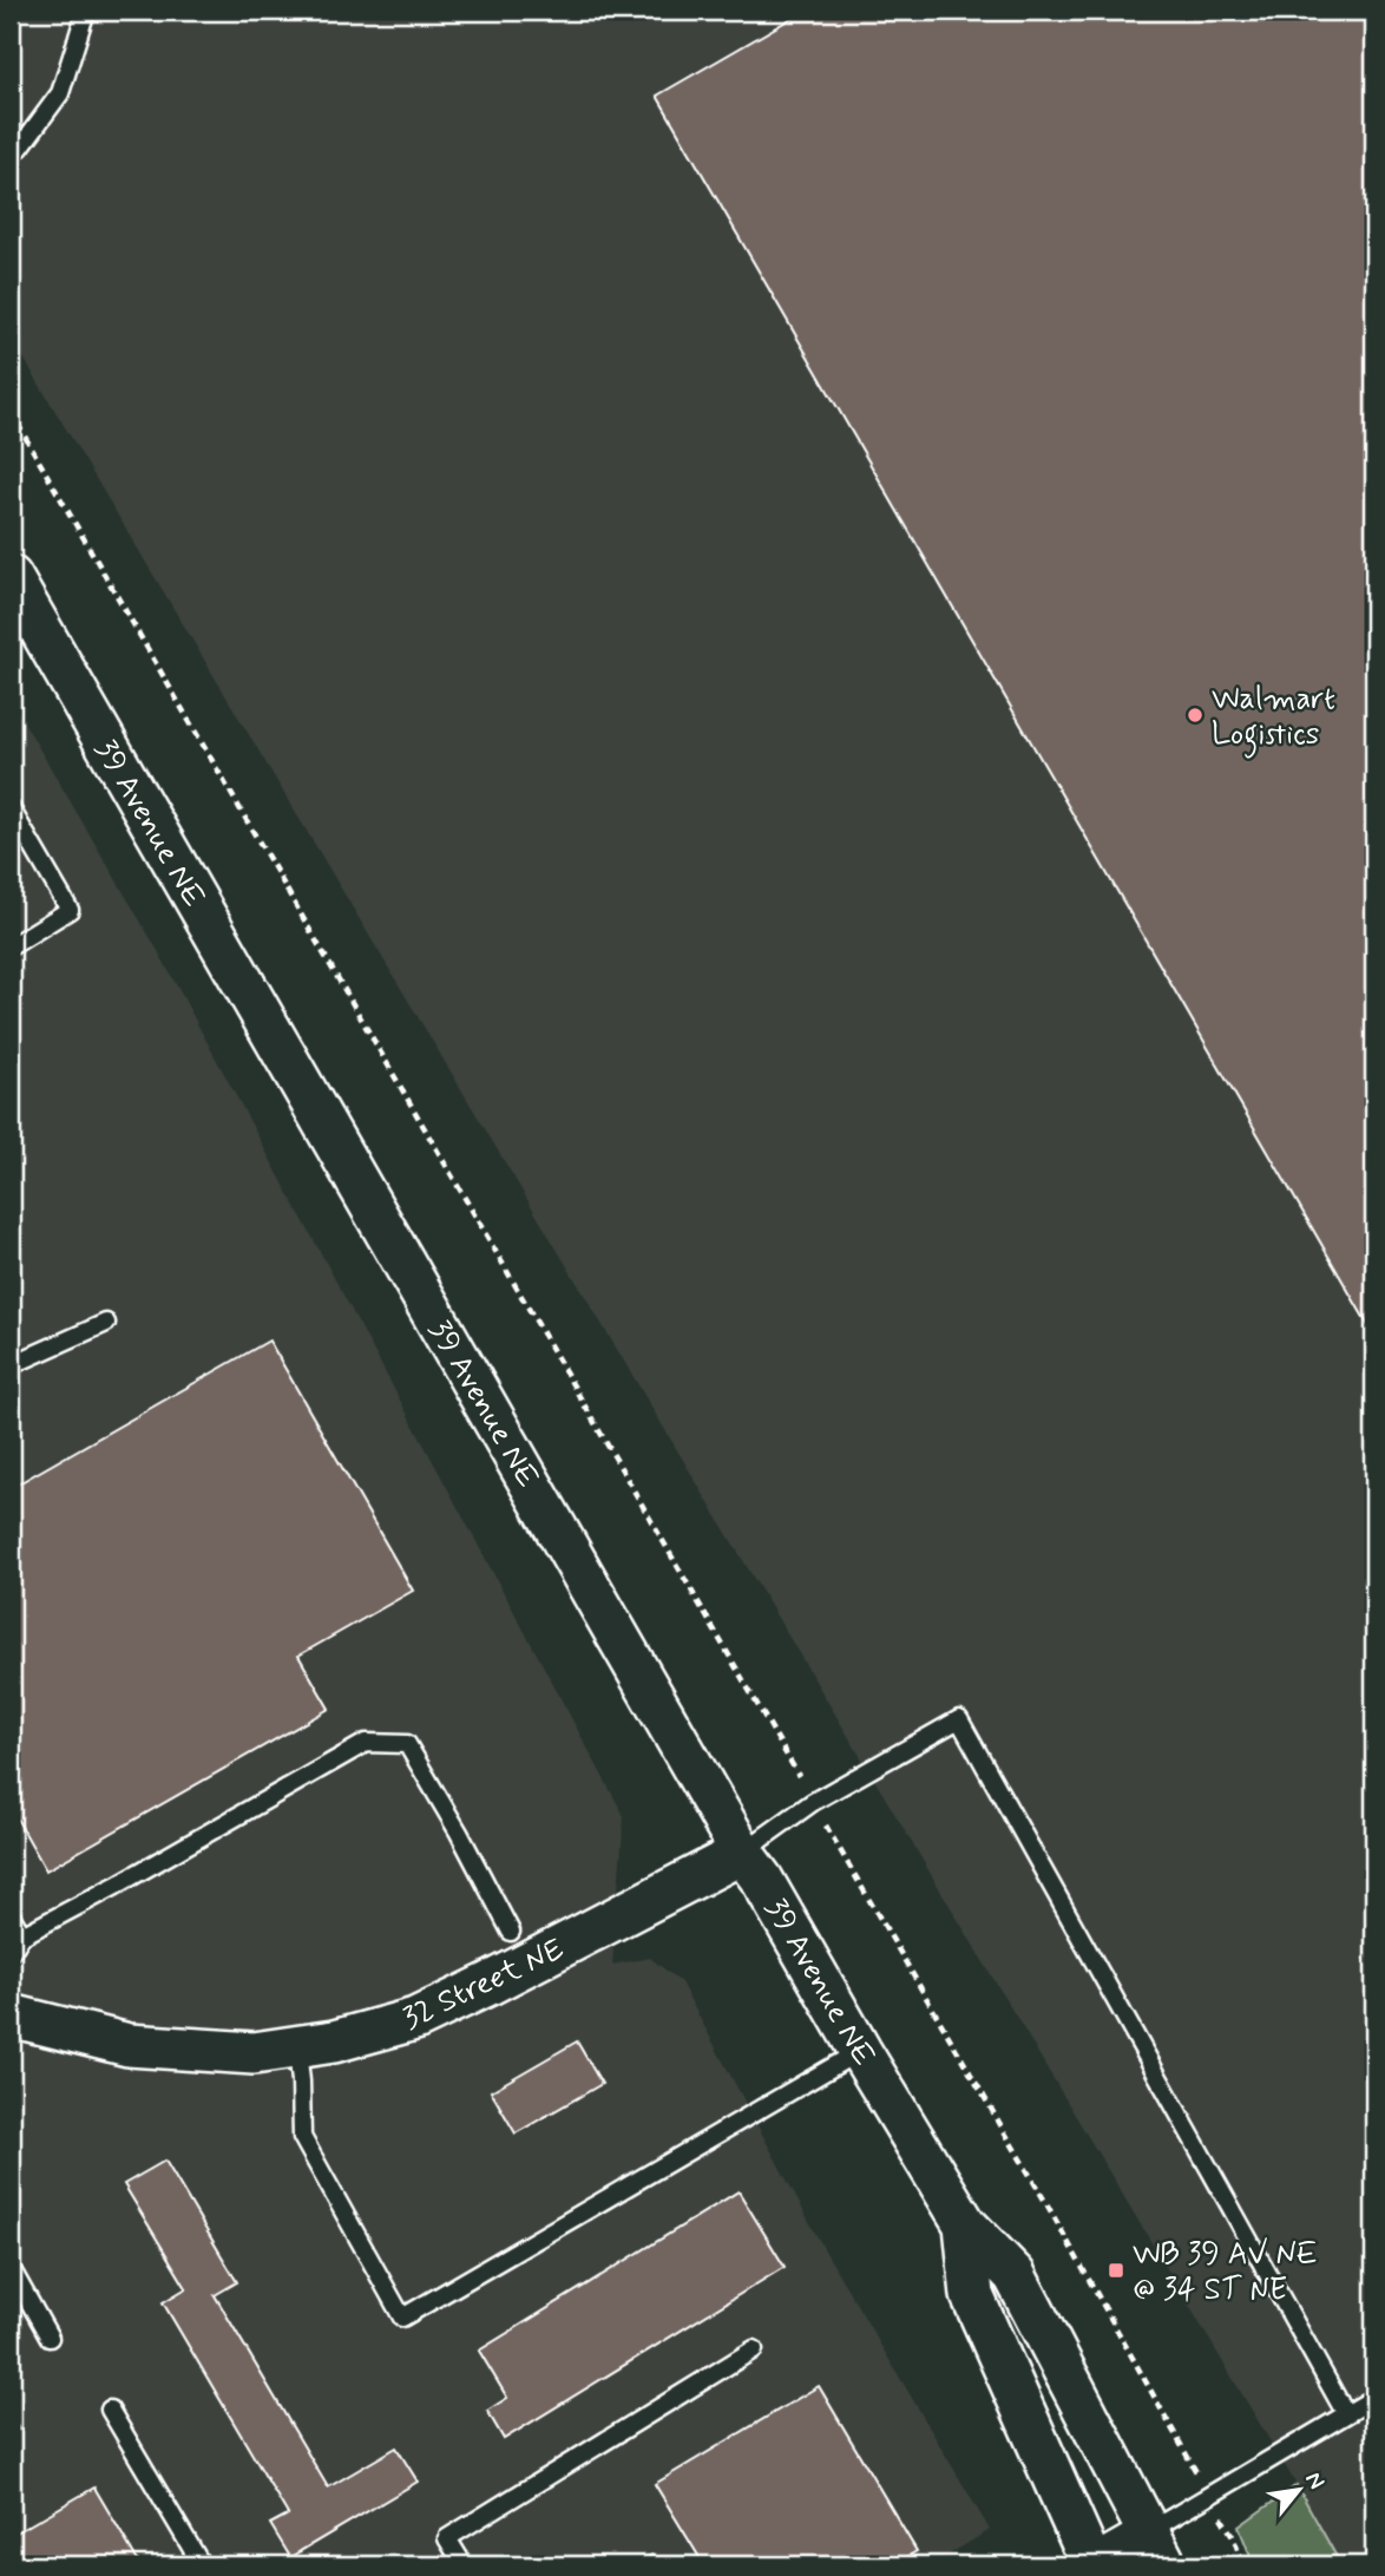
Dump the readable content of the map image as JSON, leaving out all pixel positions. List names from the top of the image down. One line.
{"streets":{"street":["39 Avenue NE","32 Street NE"]},"crossings":[["39 Avenue NE","32 Street NE"]],"places":{"other":["Walmart Logistics"],"transit":["WB 39 AV NE @ 34 ST NE"]},"north":"top right"}
